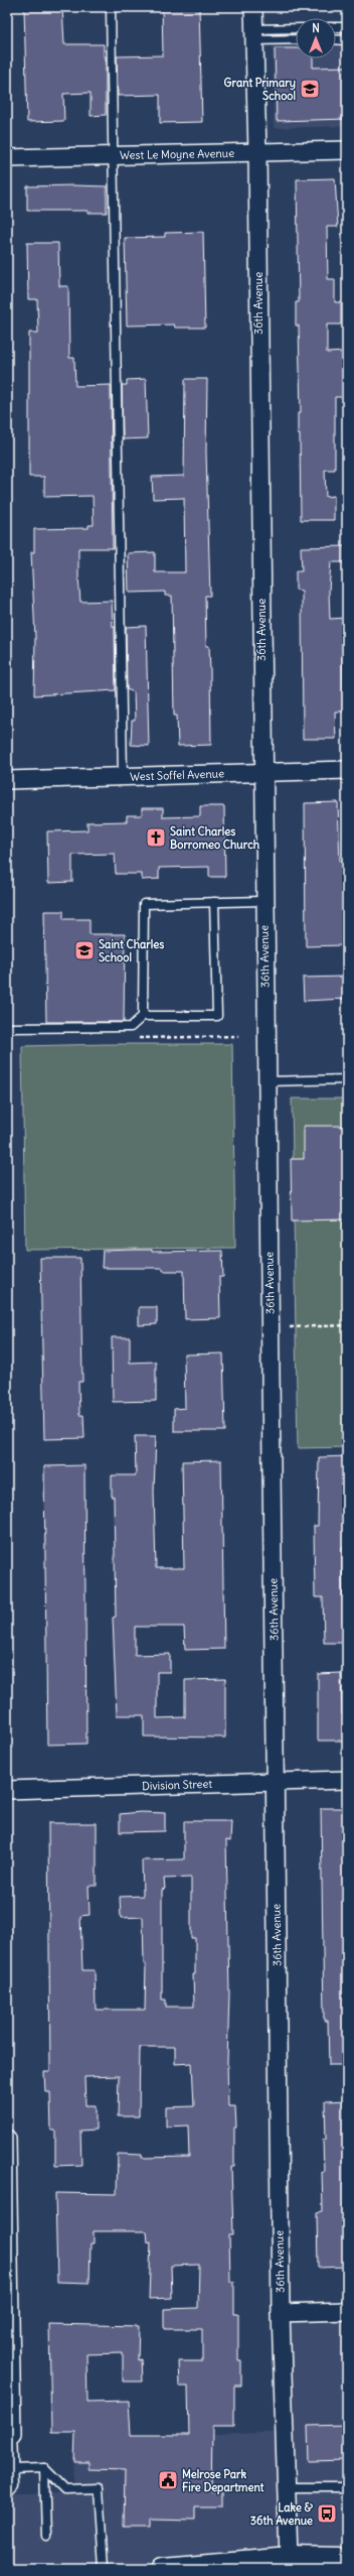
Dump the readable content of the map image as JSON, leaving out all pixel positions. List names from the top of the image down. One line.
{"streets":{"street":["West Le Moyne Avenue","36th Avenue","West Soffel Avenue","Division Street"]},"crossings":[["West Le Moyne Avenue","36th Avenue"],["36th Avenue","West Soffel Avenue"],["36th Avenue","Division Street"]],"places":{"school or university":["Grant Primary School","Saint Charles School"],"church":["Saint Charles Borromeo Church"],"public building":["Melrose Park Fire Department"],"bus stop":["Lake & 36th Avenue"]},"north":"top"}
